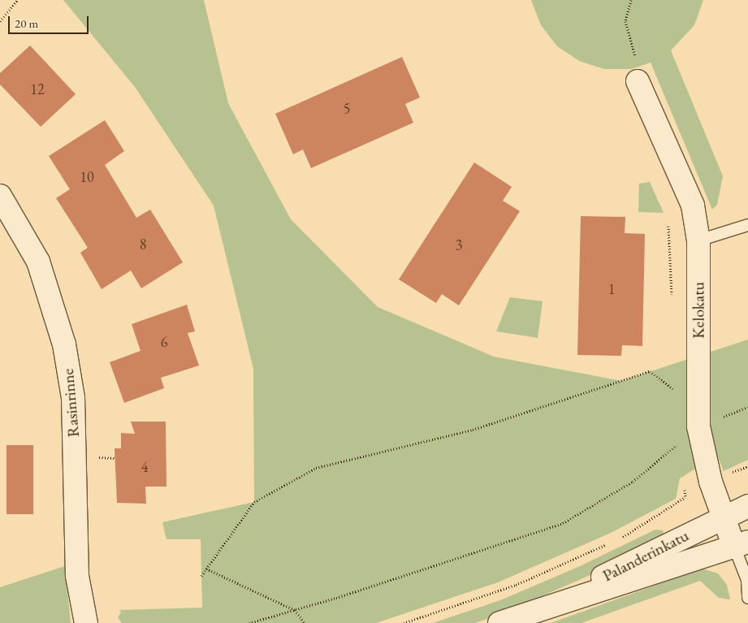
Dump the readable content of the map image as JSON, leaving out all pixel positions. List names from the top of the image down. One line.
{"streets":{"street":["Kelokatu","Rasinrinne","Palanderinkatu"]},"crossings":[["Kelokatu","Palanderinkatu"]],"house_numbers":["12","5","10","8","3","1","6","4"],"scale_bar":"20 m"}
